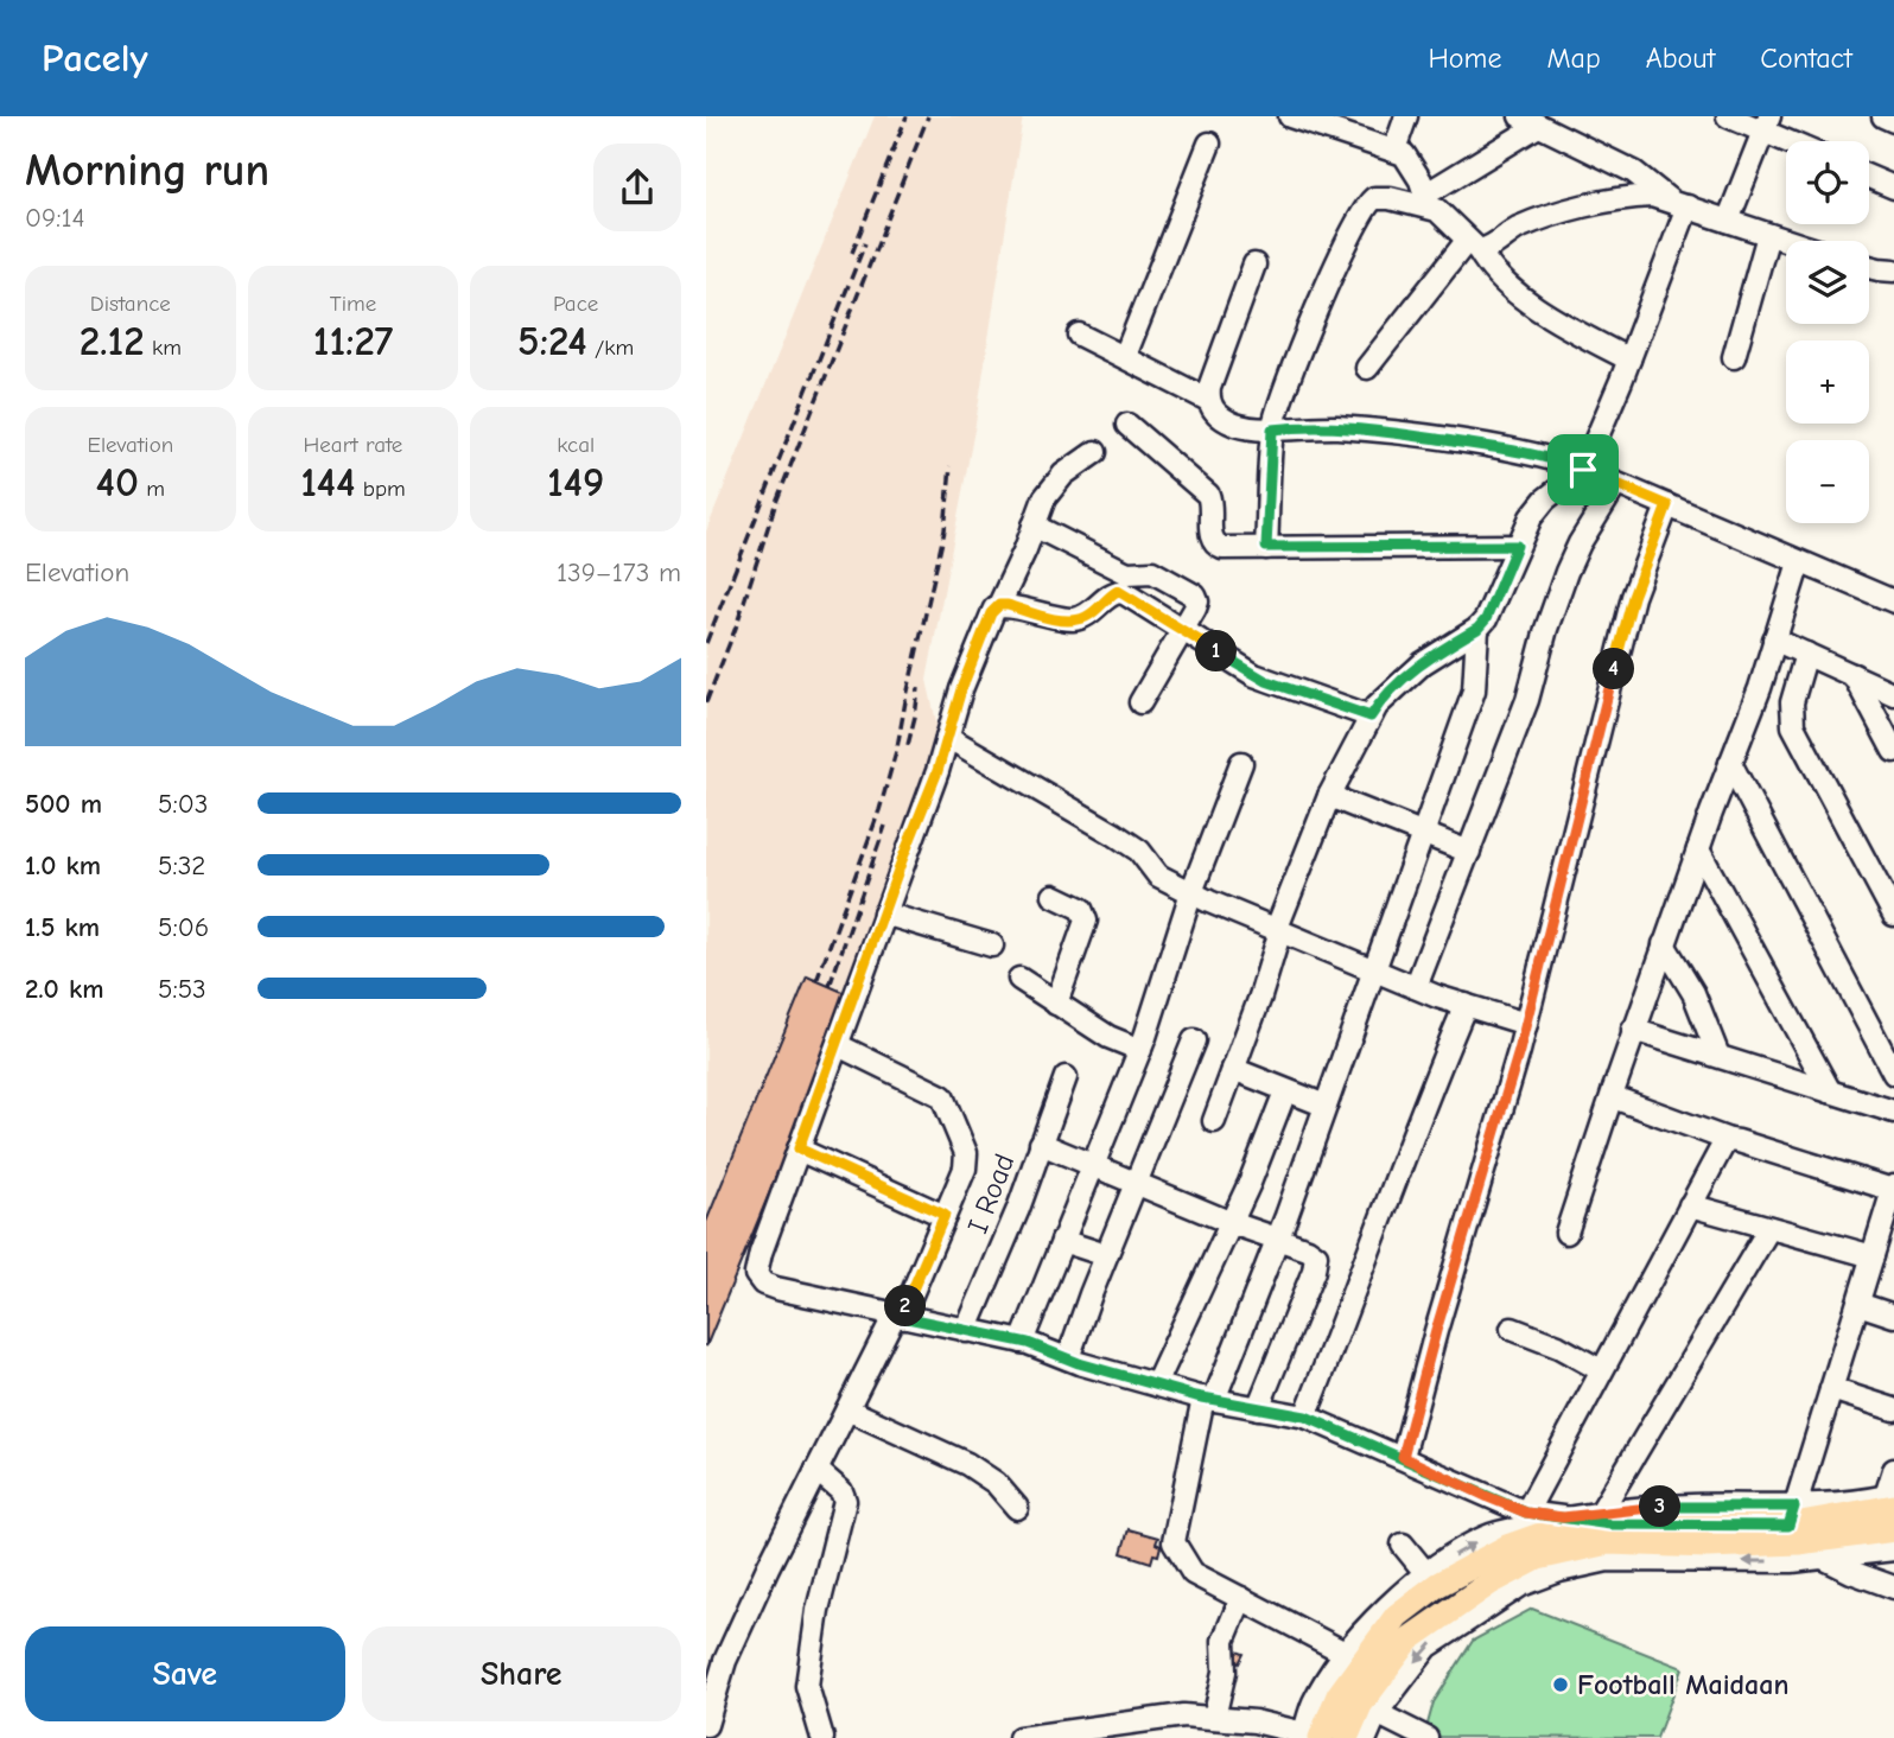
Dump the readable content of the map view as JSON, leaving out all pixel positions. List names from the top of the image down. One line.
{"streets":{"street":["I Road"]},"places":["Football Maidaan"],"page":{"header":"Pacely","nav":["Home","Map","About","Contact"],"heading":["Morning run","09:14"],"map_buttons":["+","−"],"stats":[["Distance","2.12 km"],["Time","11:27"],["Pace","5:24 /km"],["Elevation","40 m"],["Heart rate","144 bpm"],["kcal","149"]],"chart":["Elevation","139–173 m"],"pins":["1","4","2","3"],"list":[{"name":"500 m","note":"5:03"},{"name":"1.0 km","note":"5:32"},{"name":"1.5 km","note":"5:06"},{"name":"2.0 km","note":"5:53"}],"buttons":["Save","Share"]}}
